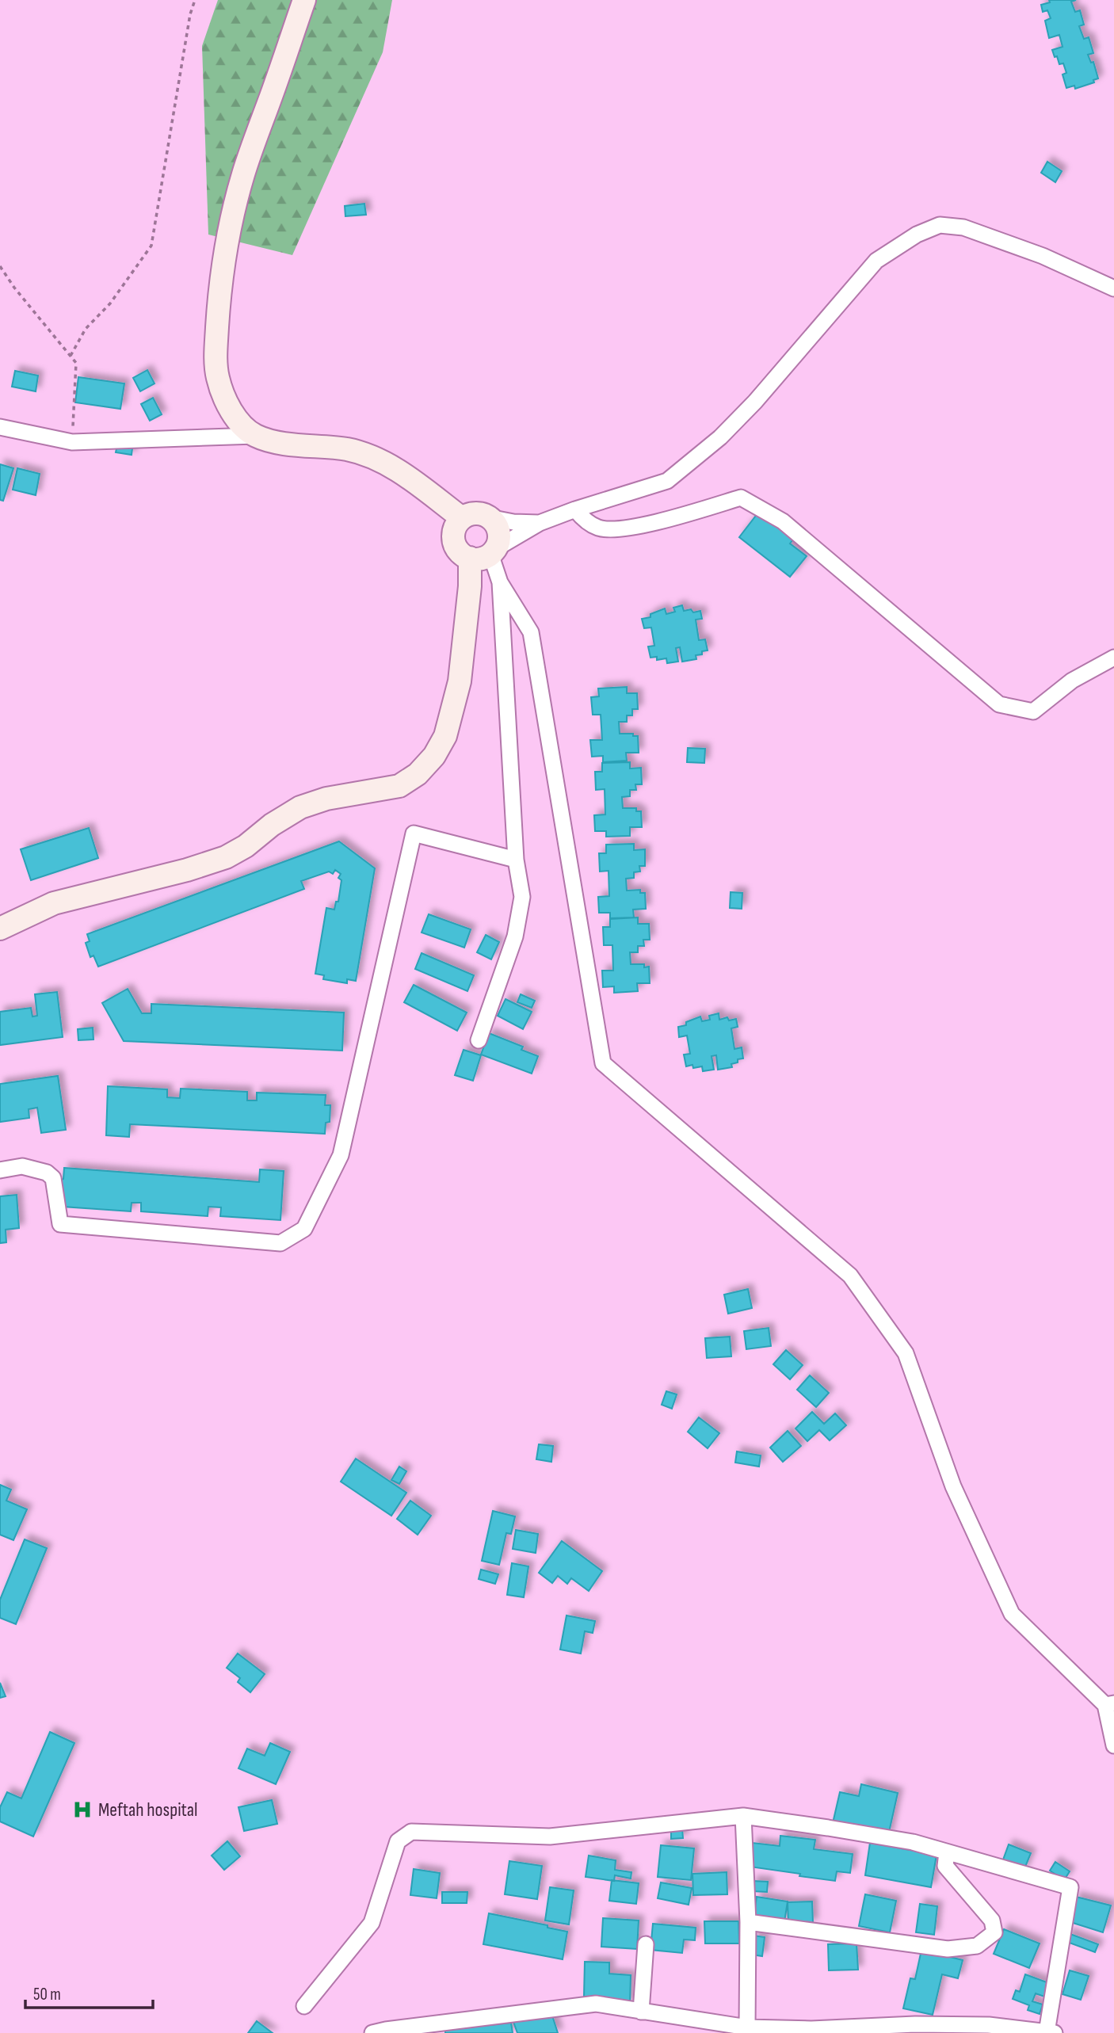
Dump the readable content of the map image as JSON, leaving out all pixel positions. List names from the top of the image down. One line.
{"places":{"hospital":["Meftah hospital"]},"scale_bar":"50 m"}
